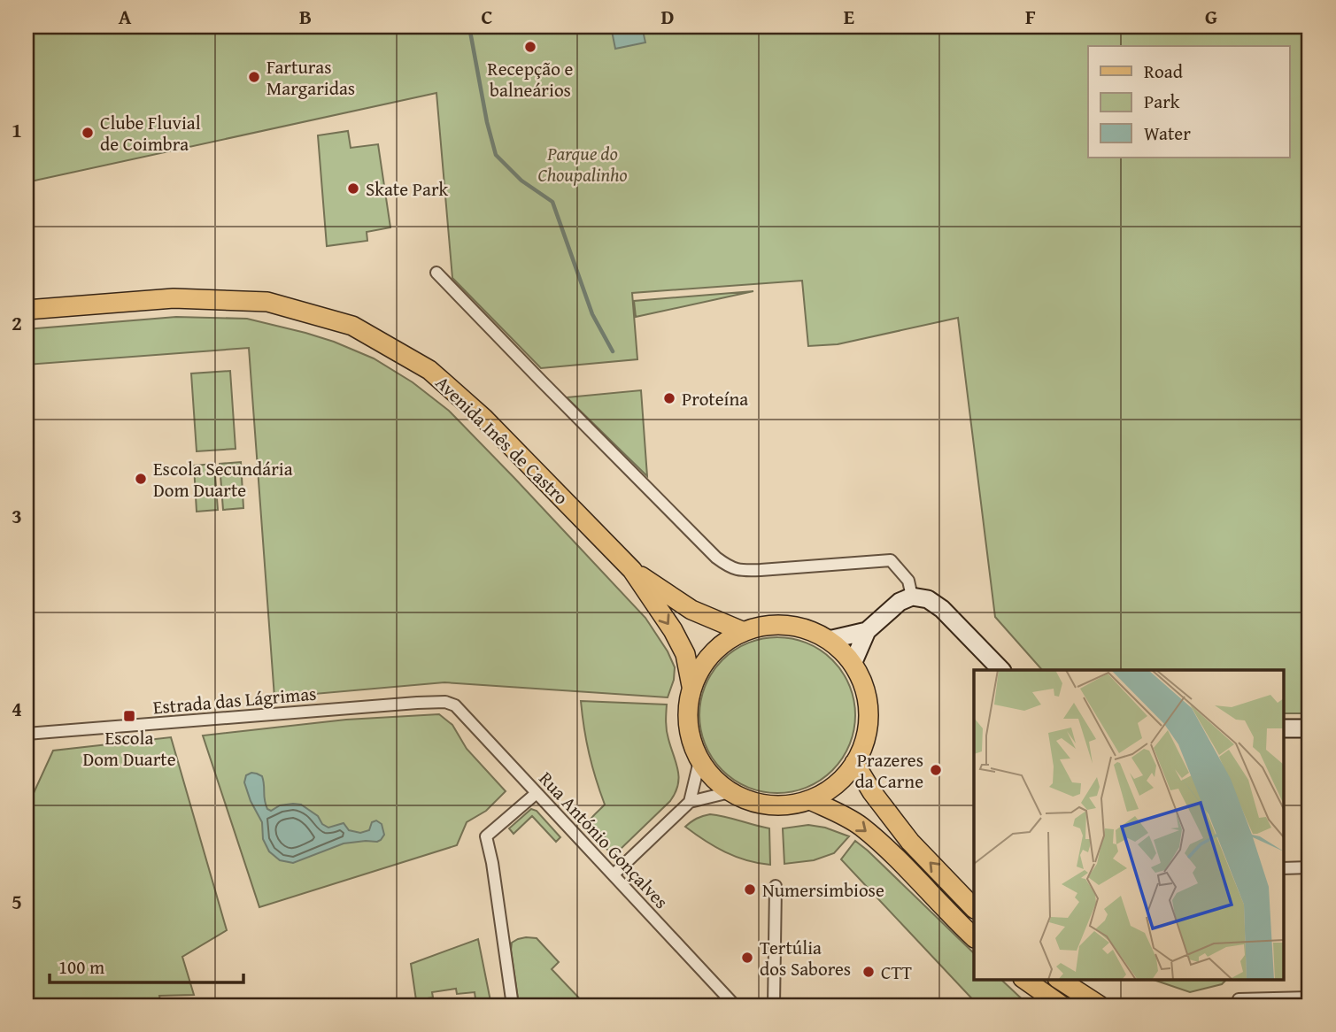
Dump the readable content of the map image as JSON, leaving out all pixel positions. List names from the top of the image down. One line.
{"streets":{"main road":["Avenida Inês de Castro"],"street":["Estrada das Lágrimas","Rua António Gonçalves"]},"crossings":[["Estrada das Lágrimas","Rua António Gonçalves"]],"parks":["Parque do Choupalinho"],"places":{"other":["Recepção e balneários","Farturas Margaridas","Clube Fluvial de Coimbra","Skate Park","Proteína","Escola Secundária Dom Duarte","Prazeres da Carne","Numersimbiose","Tertúlia dos Sabores","CTT"],"transit":["Escola Dom Duarte"]},"legend":["Road","Park","Water"],"scale_bar":"100 m","grid":{"columns":["A","B","C","D","E","F","G"],"rows":["1","2","3","4","5"]}}
